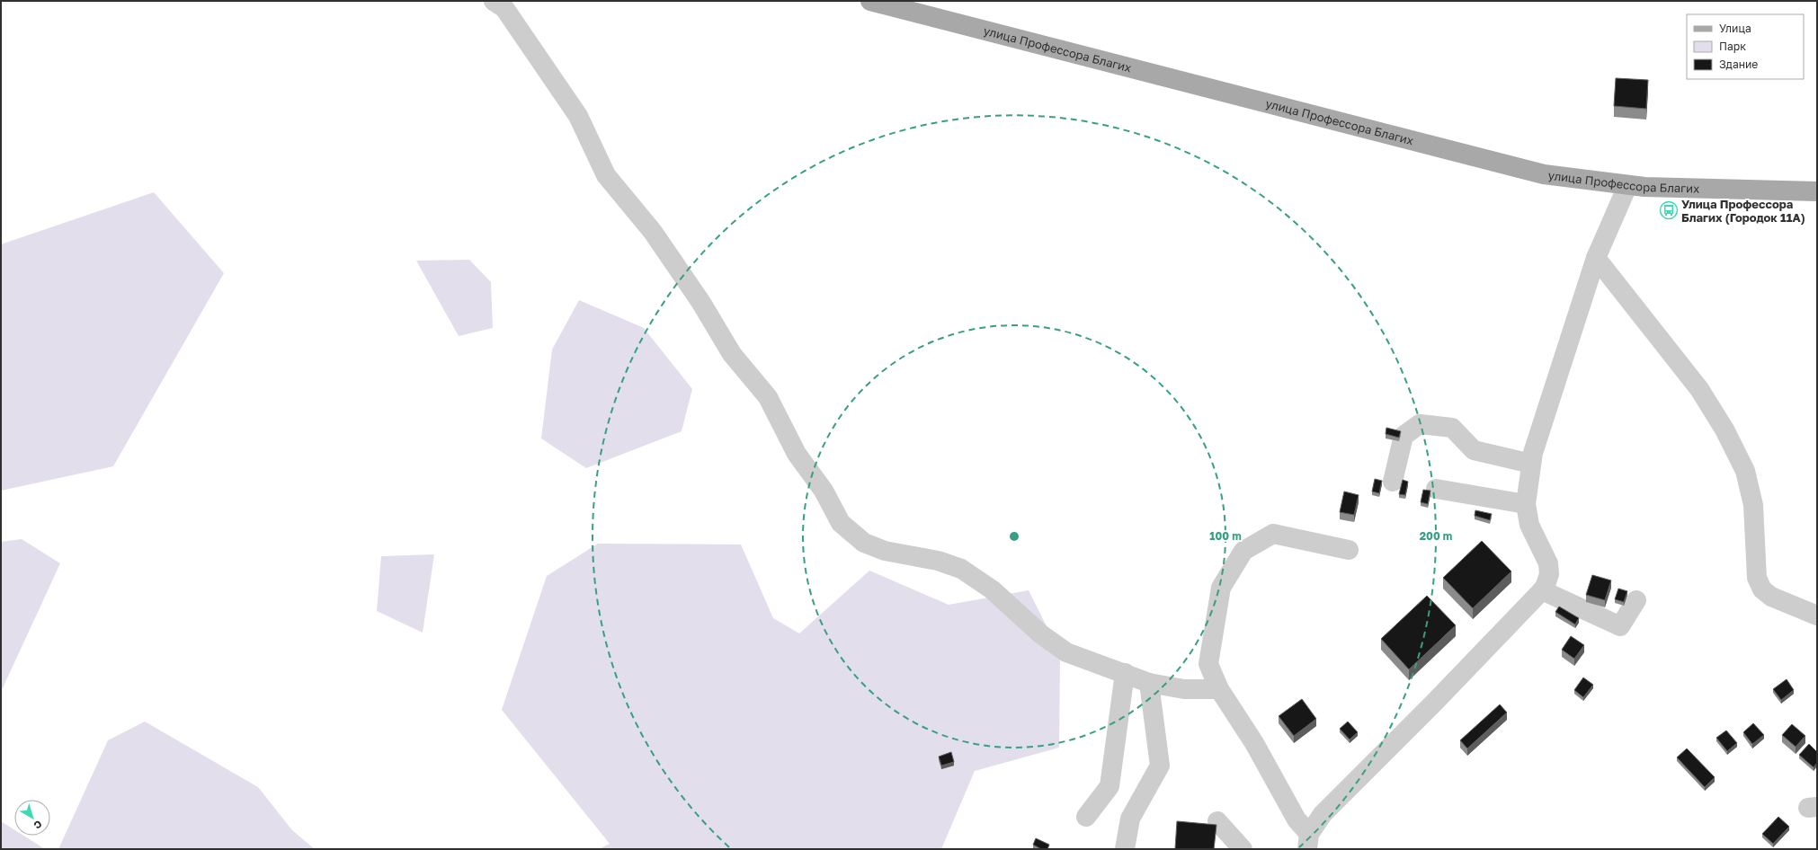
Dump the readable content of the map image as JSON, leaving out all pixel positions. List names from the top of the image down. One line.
{"streets":{"main road":["улица Профессора Благих"]},"places":{"bus stop":["Улица Профессора Благих (Городок 11А)"]},"legend":["Улица","Парк","Здание"],"north":"bottom right","rings":["100 m","200 m"]}
